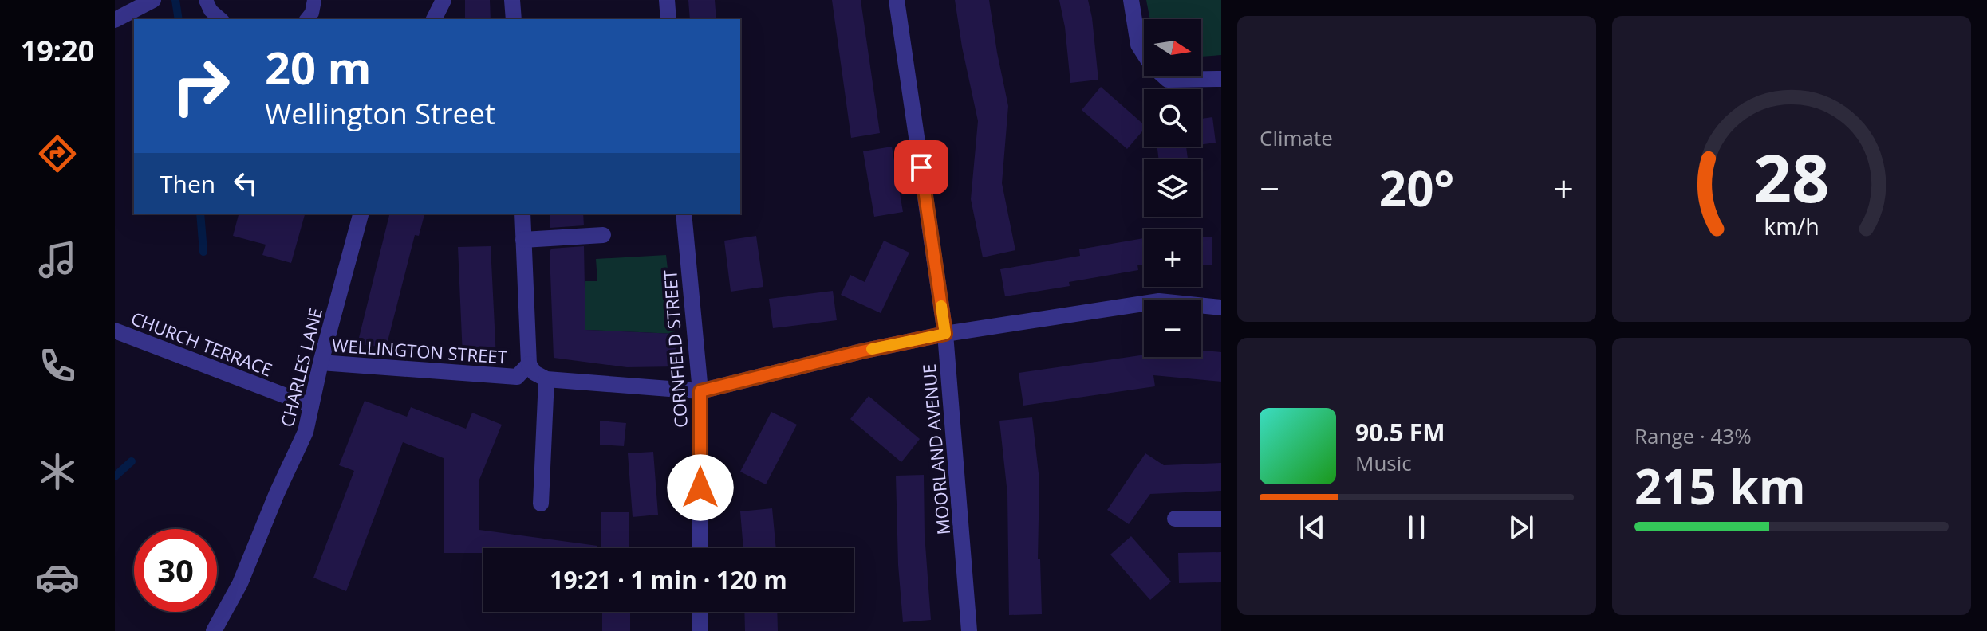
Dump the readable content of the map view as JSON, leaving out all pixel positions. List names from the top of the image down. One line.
{"streets":{"street":["CHURCH TERRACE","CORNFIELD STREET","WELLINGTON STREET","CHARLES LANE","MOORLAND AVENUE"]},"crossings":[["CHURCH TERRACE","CHARLES LANE"],["WELLINGTON STREET","CHARLES LANE"]],"north":"right","page":{"tabs":"19:20","tile":["Climate",["Range · 43%","215 km"]],"map_buttons":["+","−"],"turn":["20 m","Wellington Street"],"then":"Then","heat":["−","20°","+"],"song":["90.5 FM","Music"],"limit":"30","trip":"19:21 · 1 min · 120 m","gauge":["28","km/h"]}}
